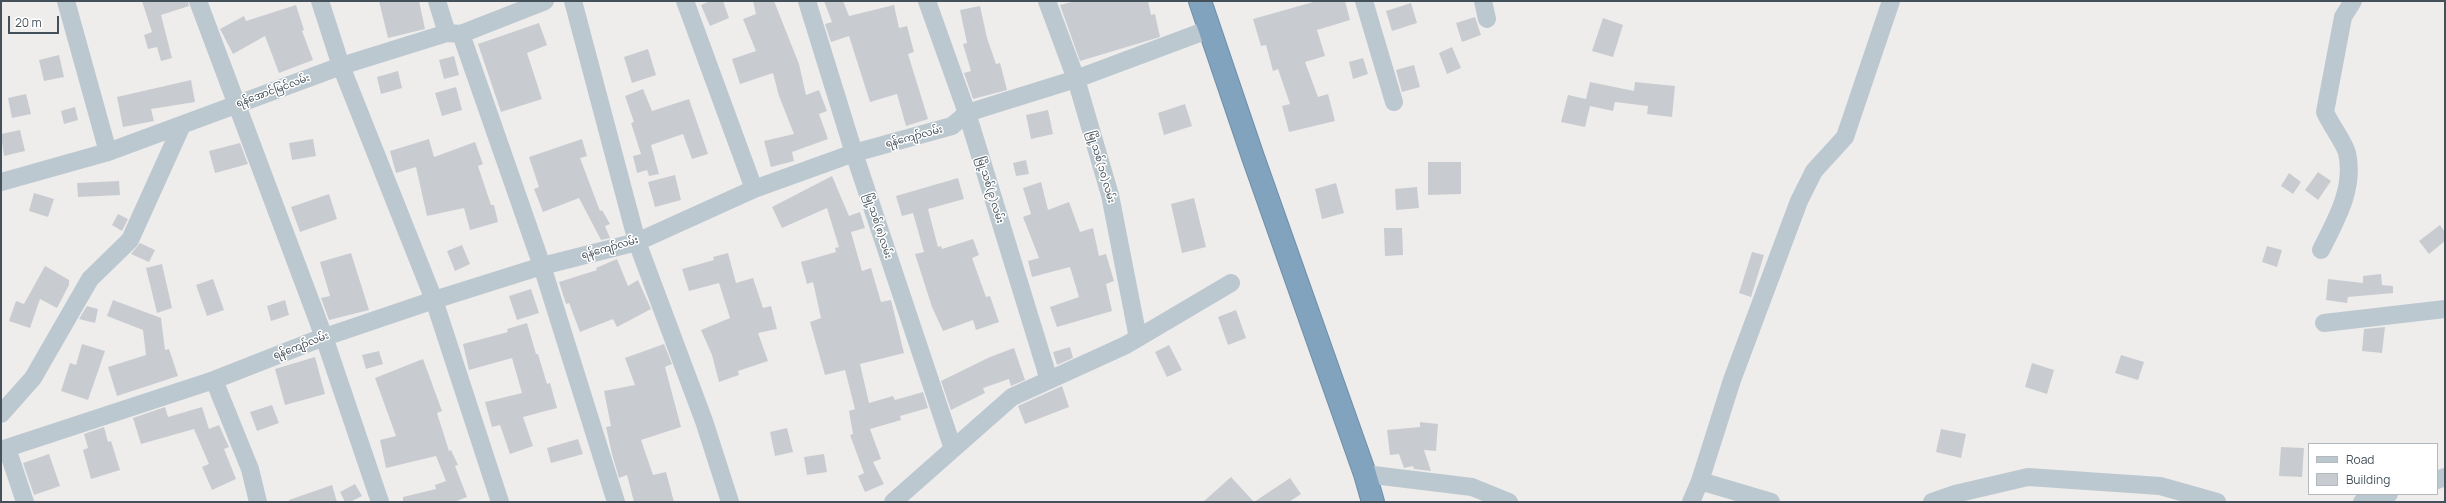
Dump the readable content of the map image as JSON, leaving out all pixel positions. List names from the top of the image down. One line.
{"streets":{"street":["ရန်အောင်မြင်လမ်း","ရန်ကျော်လမ်း","မြို့သစ်(၁၀)လမ်း","မြို့သစ်(၉)လမ်း","မြို့သစ်(၈)လမ်း"]},"crossings":[["ရန်ကျော်လမ်း","မြို့သစ်(၁၀)လမ်း"],["ရန်ကျော်လမ်း","မြို့သစ်(၉)လမ်း"],["ရန်ကျော်လမ်း","မြို့သစ်(၈)လမ်း"]],"legend":["Road","Building"],"scale_bar":"20 m"}
